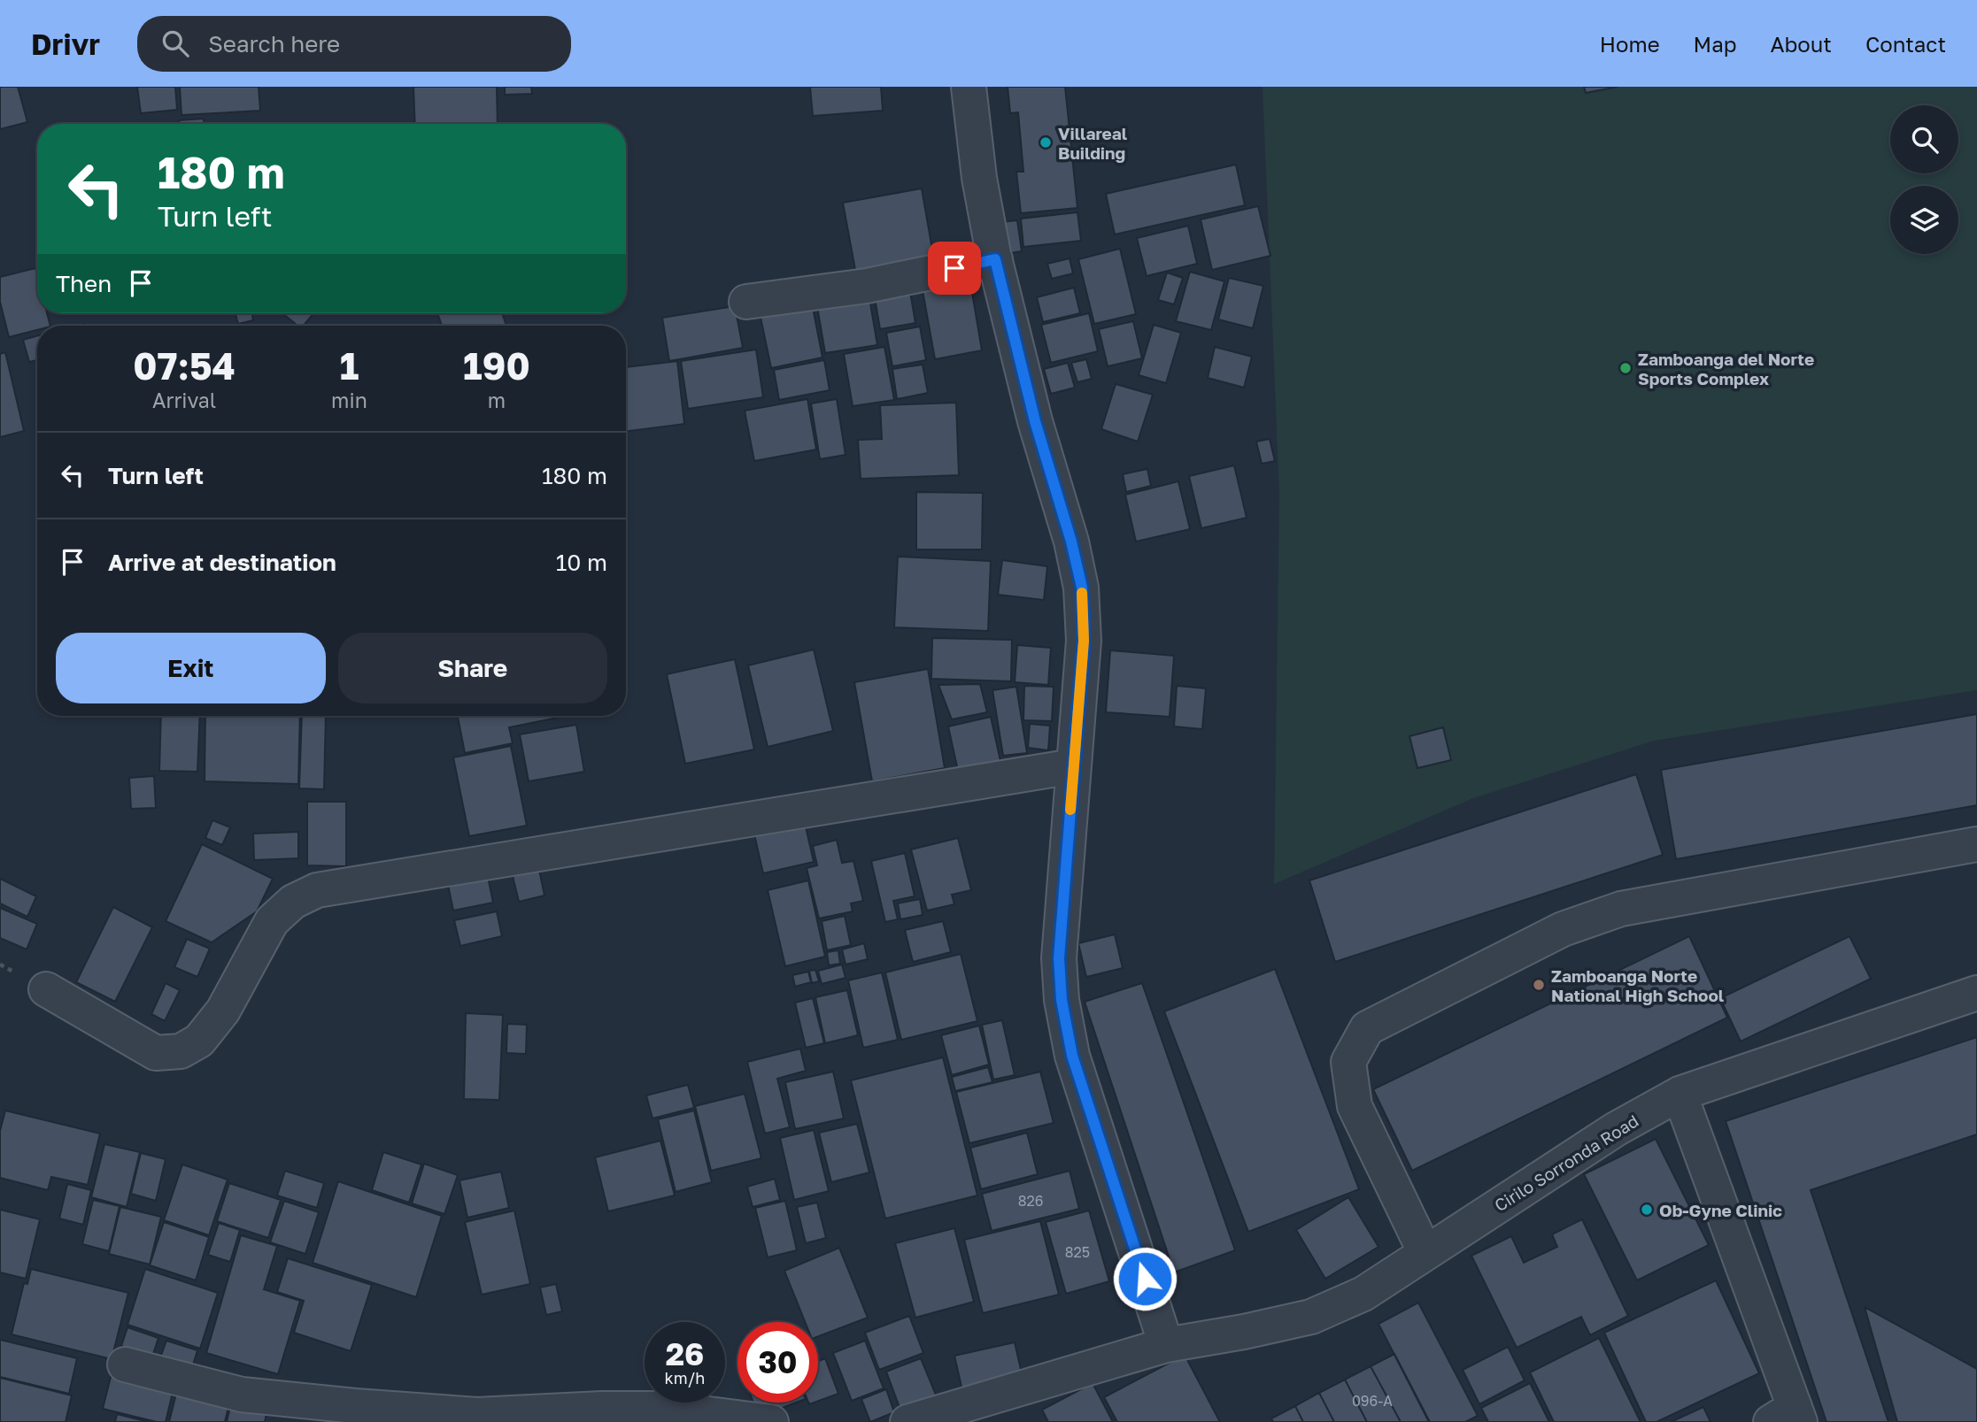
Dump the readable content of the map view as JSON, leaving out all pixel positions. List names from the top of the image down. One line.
{"streets":{"street":["Cirilo Sorronda Road"]},"places":["Villareal Building","Zamboanga del Norte Sports Complex","Zamboanga Norte National High School","Ob-Gyne Clinic"],"house_numbers":["826","825","096-A"],"page":{"header":"Drivr","search":"Search here","nav":["Home","Map","About","Contact"],"turn":["180 m","Turn left"],"then":"Then","eta":["07:54","Arrival","1","min","190","m"],"list":[{"name":"Turn left","value":"180 m"},{"name":"Arrive at destination","value":"10 m"}],"buttons":["Exit","Share"],"speed":"26 km/h","limit":"30"}}
